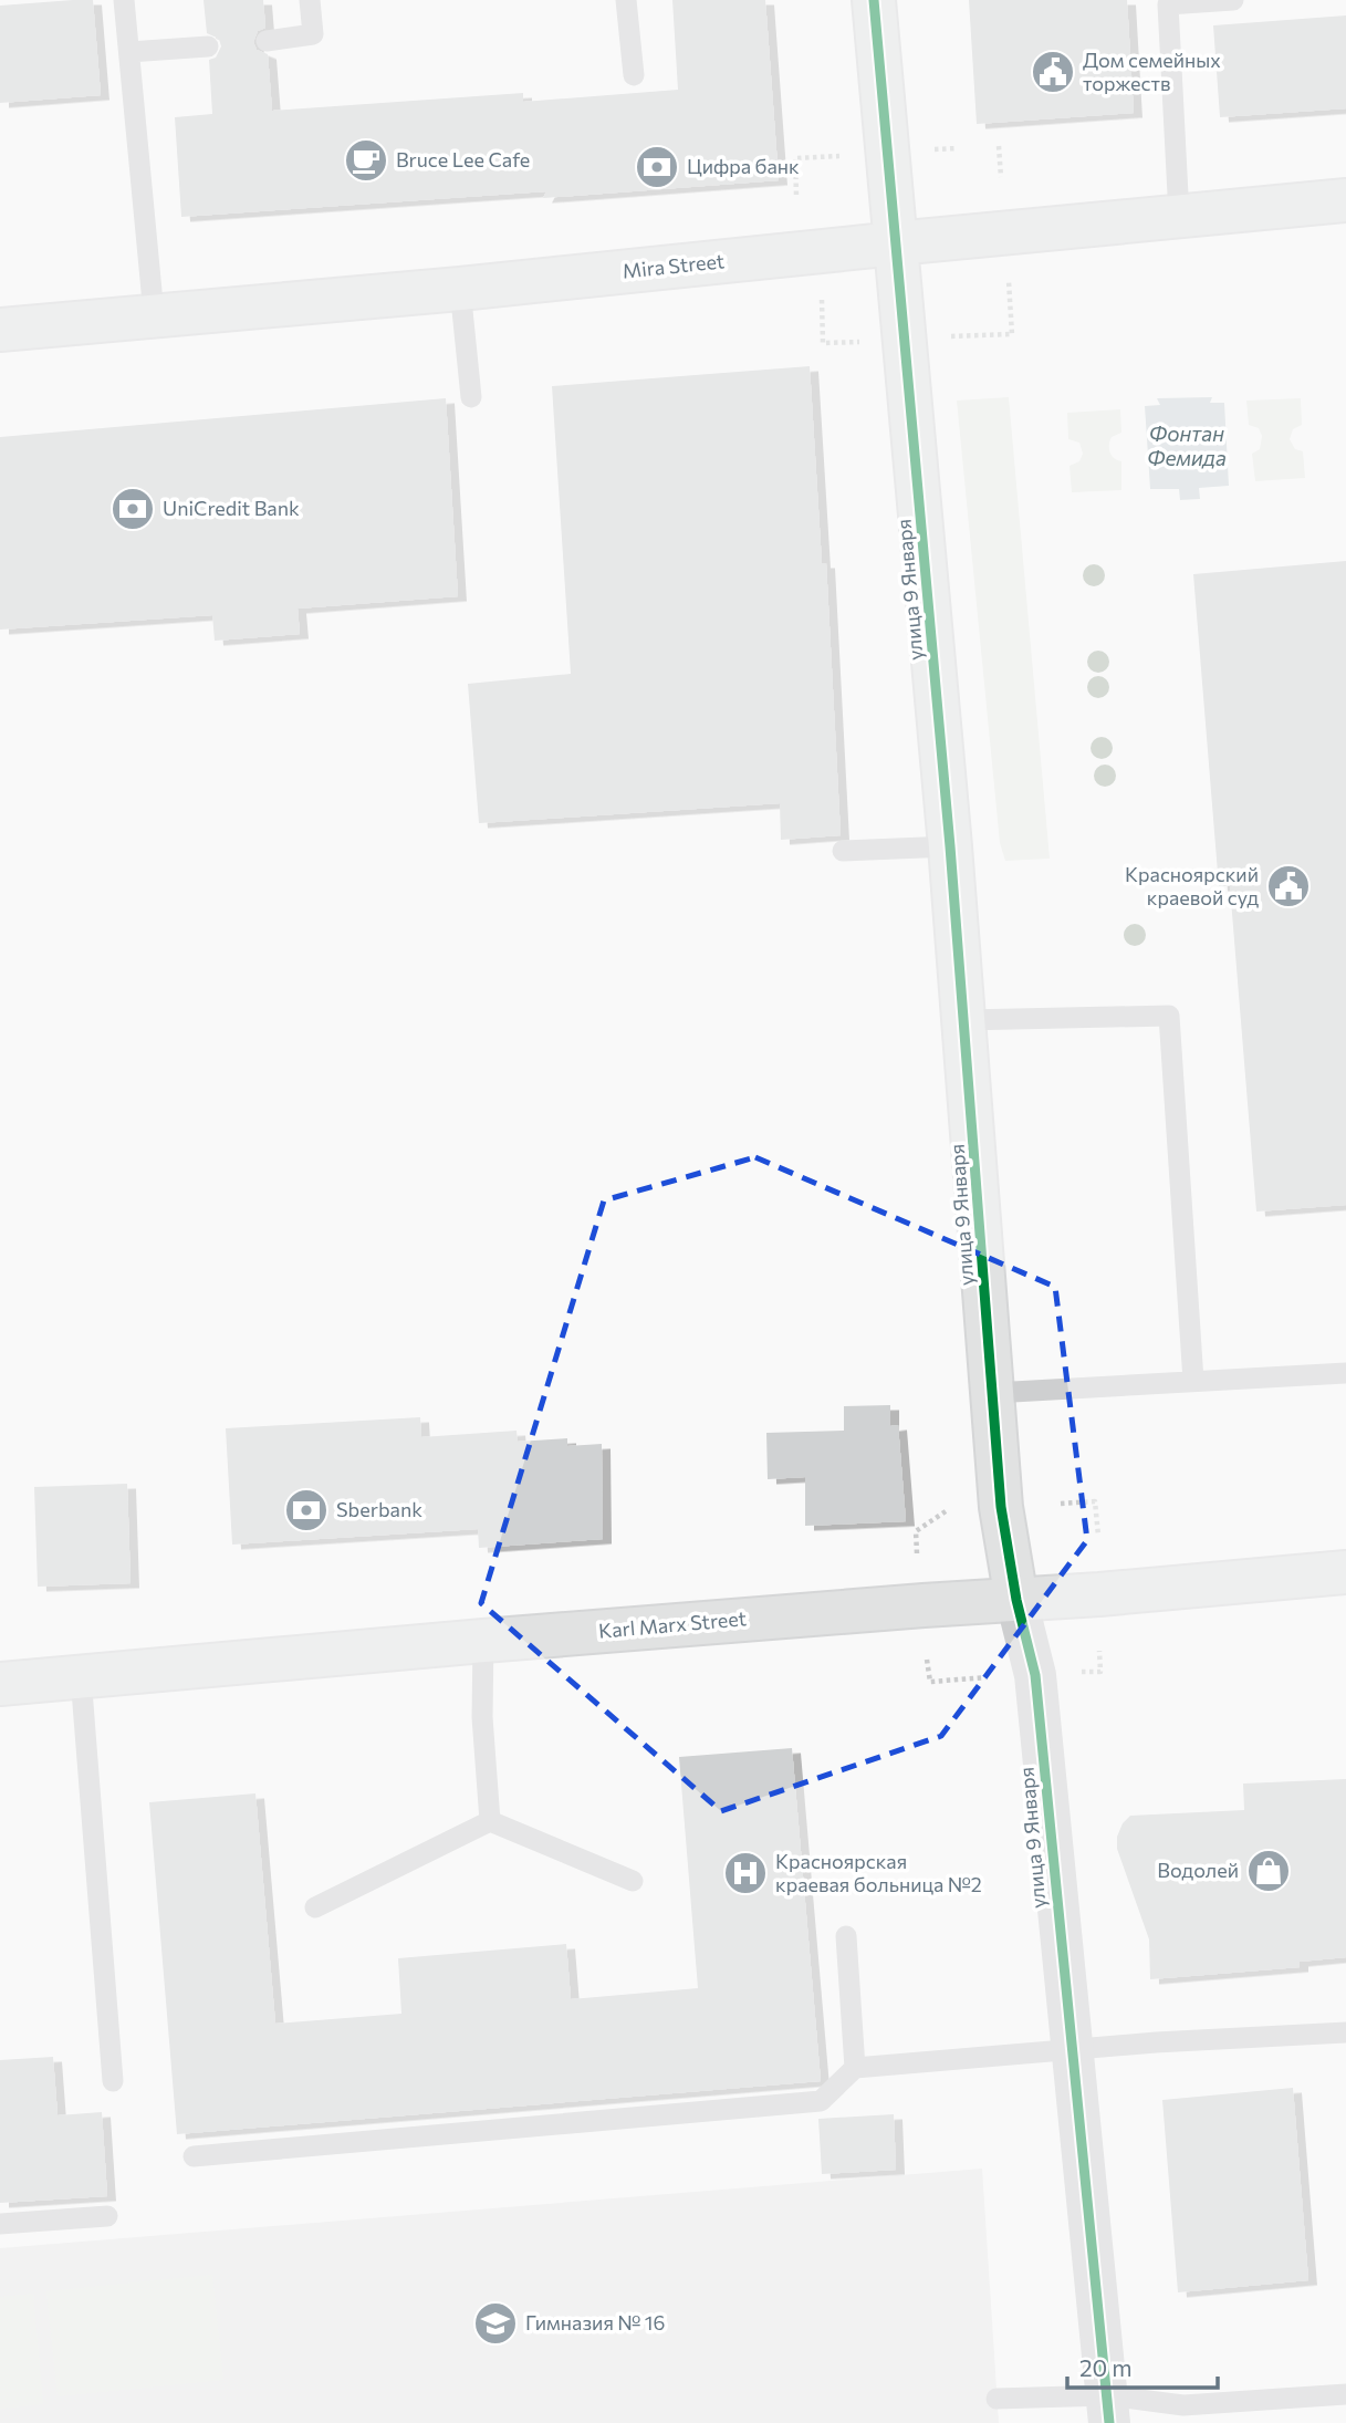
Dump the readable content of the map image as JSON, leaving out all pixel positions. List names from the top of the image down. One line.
{"streets":{"main road":["Mira Street","улица 9 Января","Karl Marx Street"]},"crossings":[["Mira Street","улица 9 Января"],["улица 9 Января","Karl Marx Street"]],"water":["Фонтан Фемида"],"places":{"public building":["Дом семейных торжеств","Красноярский краевой суд"],"cafe":["Bruce Lee Cafe"],"bank":["Цифра банк","UniCredit Bank","Sberbank"],"shop":["Водолей"],"hospital":["Красноярская краевая больница №2"],"school or university":["Гимназия № 16"]},"scale_bar":"20 m"}
